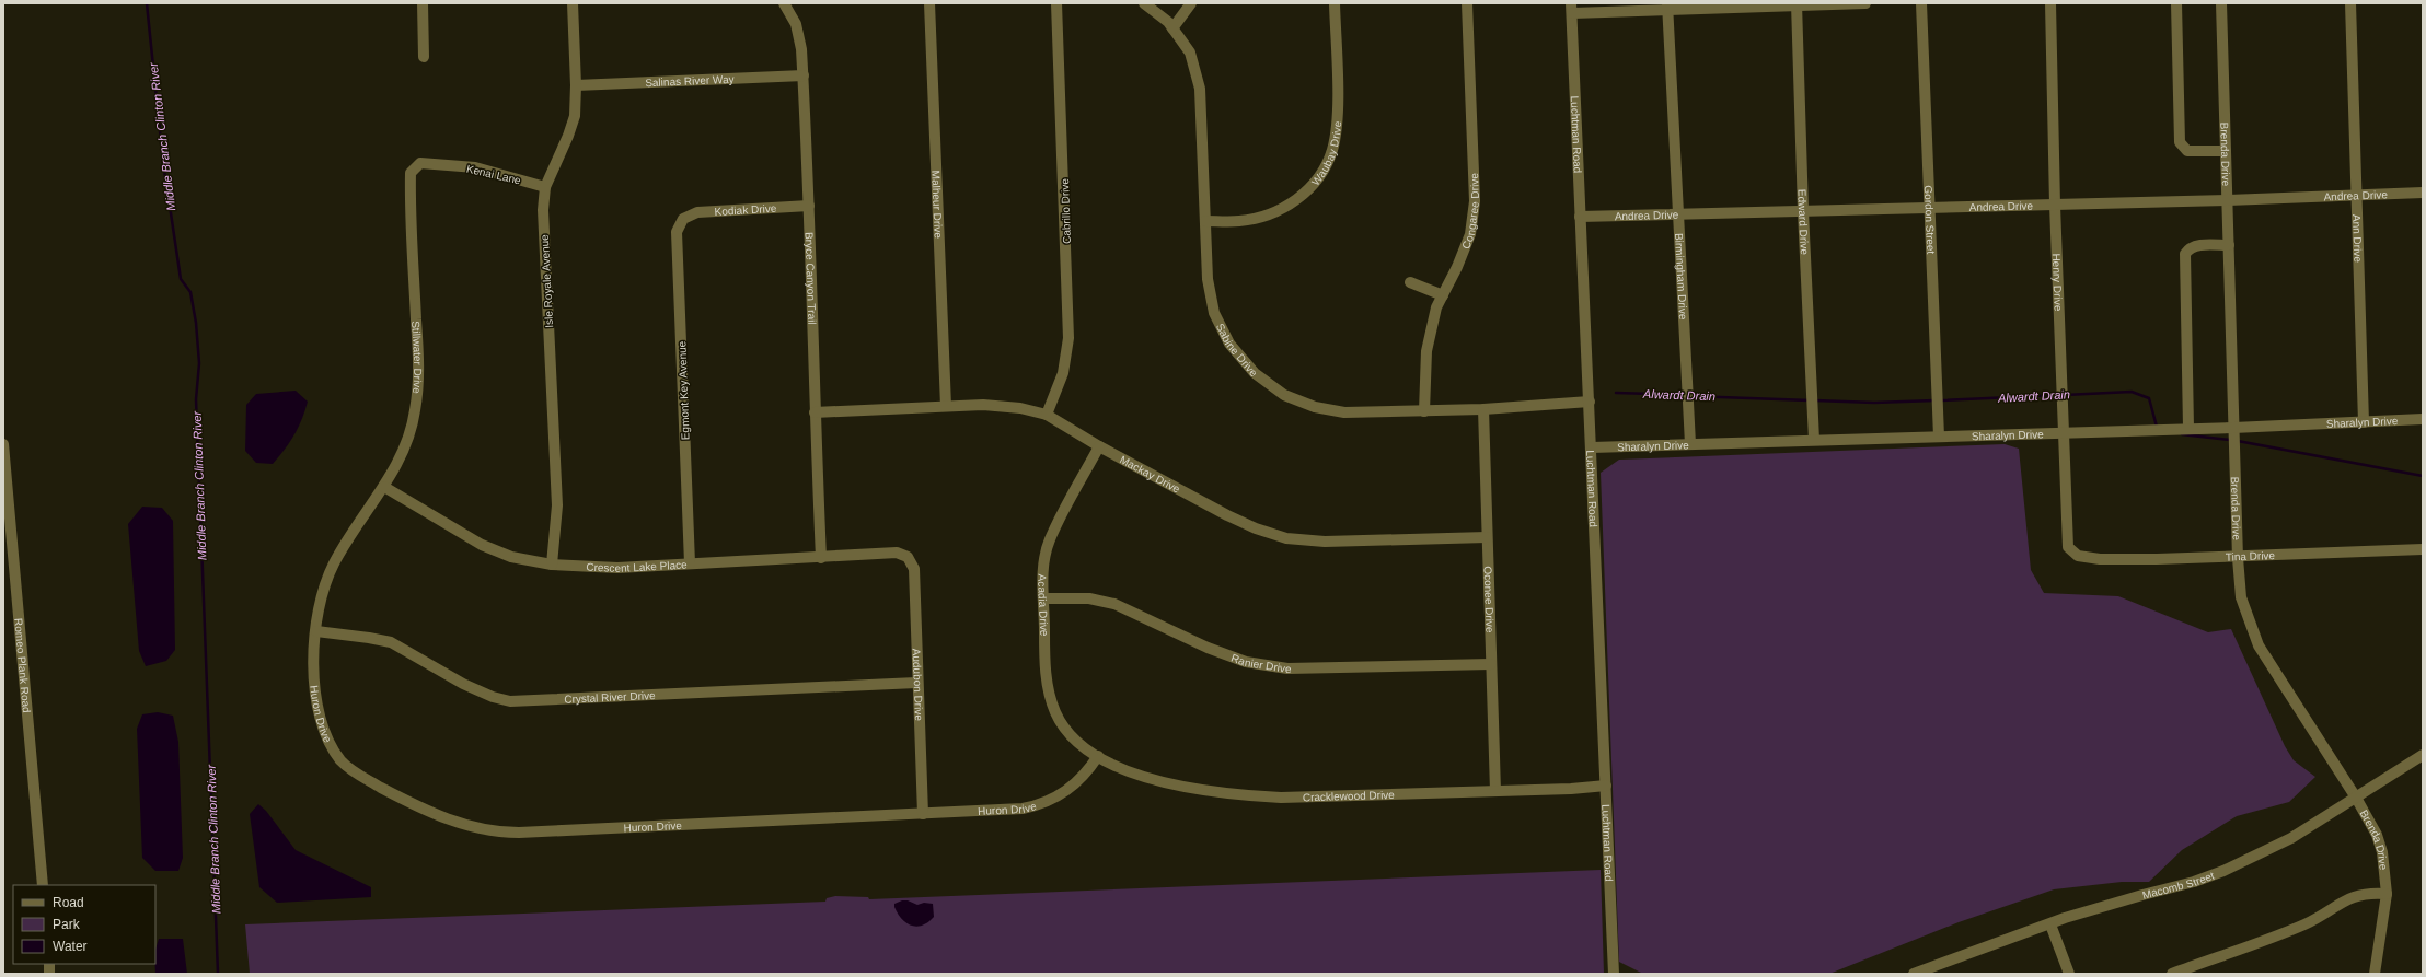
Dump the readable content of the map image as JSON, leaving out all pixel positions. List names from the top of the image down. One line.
{"streets":{"street":["Salinas River Way","Luchtman Road","Waubay Drive","Brenda Drive","Kenai Lane","Andrea Drive","Malheur Drive","Kodiak Drive","Cabrillo Drive","Congaree Drive","Gordon Street","Edward Drive","Ann Drive","Birmingham Drive","Bryce Canyon Trail","Isle Royale Avenue","Henry Drive","Sabine Drive","Stillwater Drive","Egmont Key Avenue","Sharalyn Drive","Mackay Drive","Tina Drive","Crescent Lake Place","Oconee Drive","Acadia Drive","Ranier Drive","Romeo Plank Road","Audubon Drive","Crystal River Drive","Huron Drive","Cracklewood Drive","Macomb Street"]},"crossings":[["Salinas River Way","Bryce Canyon Trail"],["Salinas River Way","Isle Royale Avenue"],["Luchtman Road","Andrea Drive"],["Luchtman Road","Sabine Drive"],["Luchtman Road","Sharalyn Drive"],["Luchtman Road","Cracklewood Drive"],["Waubay Drive","Sabine Drive"],["Brenda Drive","Andrea Drive"],["Brenda Drive","Sharalyn Drive"],["Brenda Drive","Tina Drive"],["Brenda Drive","Macomb Street"],["Kenai Lane","Isle Royale Avenue"],["Kenai Lane","Stillwater Drive"],["Andrea Drive","Gordon Street"],["Andrea Drive","Edward Drive"],["Andrea Drive","Ann Drive"],["Andrea Drive","Birmingham Drive"],["Andrea Drive","Henry Drive"],["Malheur Drive","Mackay Drive"],["Kodiak Drive","Bryce Canyon Trail"],["Kodiak Drive","Egmont Key Avenue"],["Cabrillo Drive","Mackay Drive"],["Congaree Drive","Sabine Drive"],["Gordon Street","Sharalyn Drive"],["Edward Drive","Sharalyn Drive"],["Ann Drive","Sharalyn Drive"],["Birmingham Drive","Sharalyn Drive"],["Bryce Canyon Trail","Mackay Drive"],["Bryce Canyon Trail","Crescent Lake Place"],["Isle Royale Avenue","Crescent Lake Place"],["Henry Drive","Sharalyn Drive"],["Henry Drive","Tina Drive"],["Sabine Drive","Oconee Drive"],["Stillwater Drive","Crescent Lake Place"],["Stillwater Drive","Crystal River Drive"],["Stillwater Drive","Huron Drive"],["Egmont Key Avenue","Crescent Lake Place"],["Mackay Drive","Oconee Drive"],["Mackay Drive","Acadia Drive"],["Crescent Lake Place","Audubon Drive"],["Oconee Drive","Ranier Drive"],["Oconee Drive","Cracklewood Drive"],["Acadia Drive","Ranier Drive"],["Acadia Drive","Huron Drive"],["Acadia Drive","Cracklewood Drive"],["Audubon Drive","Crystal River Drive"],["Audubon Drive","Huron Drive"],["Crystal River Drive","Huron Drive"],["Huron Drive","Cracklewood Drive"]],"water":["Middle Branch Clinton River","Alwardt Drain"],"legend":["Road","Park","Water"]}
